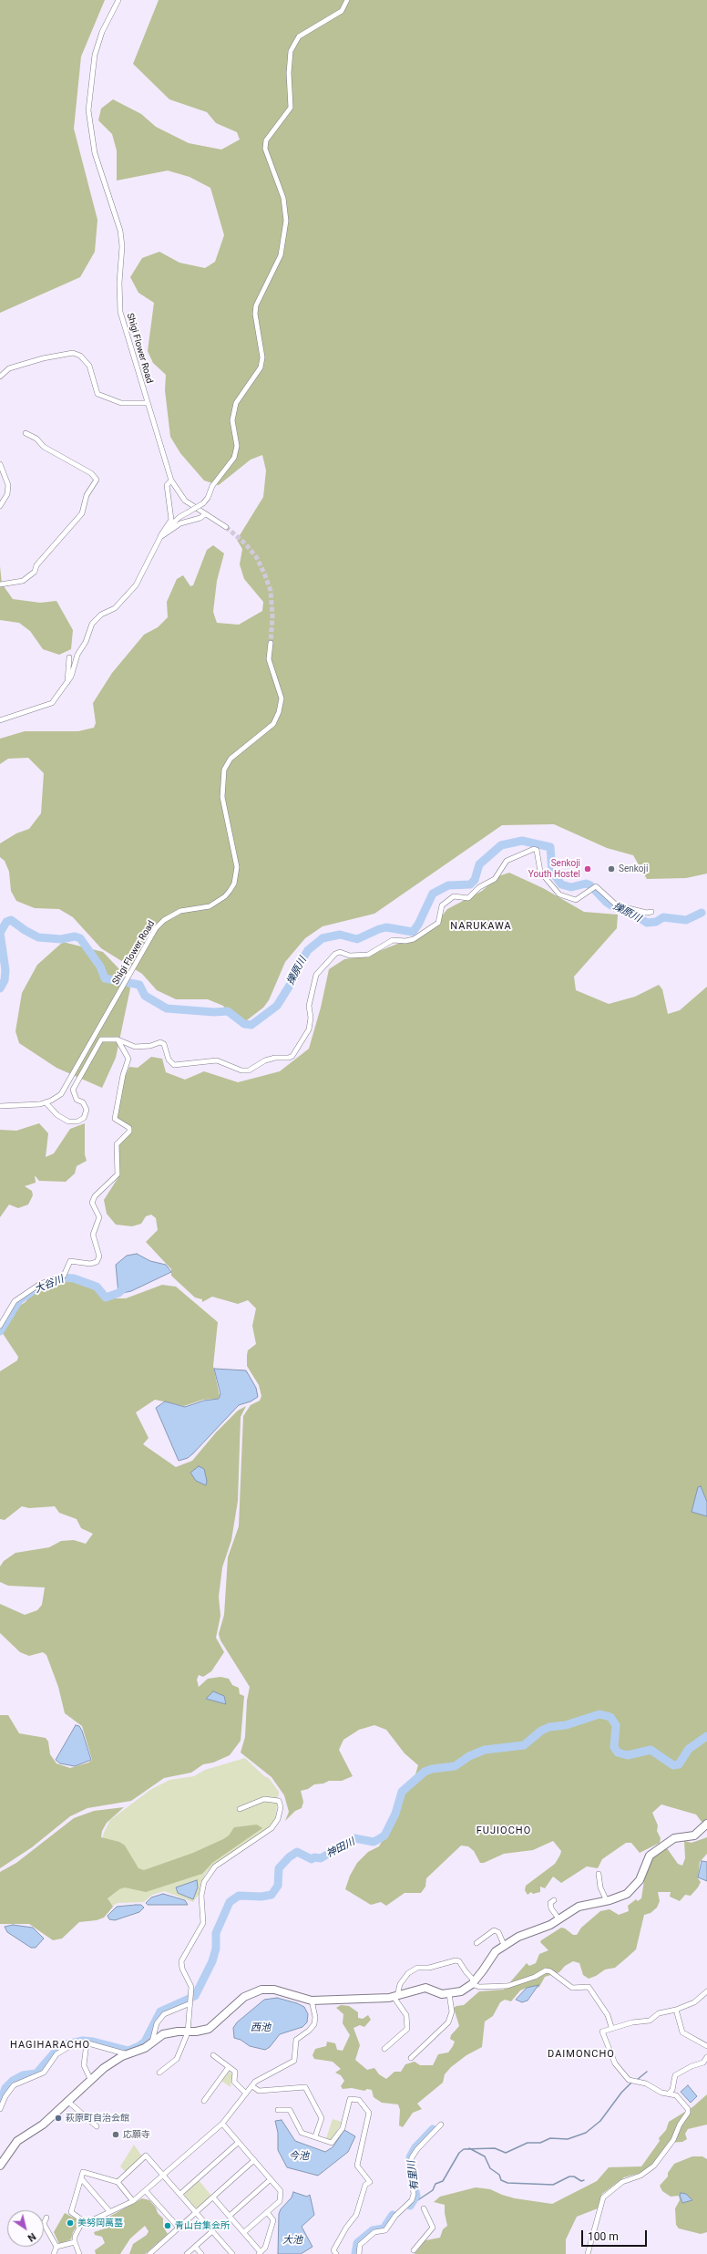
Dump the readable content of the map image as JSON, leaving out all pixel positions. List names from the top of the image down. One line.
{"streets":{"street":["Shigi Flower Road"]},"districts":["NARUKAWA","FUJIOCHO","HAGIHARACHO","DAIMONCHO"],"water":["擽原川","大谷川","神田川","西池","今池","有里川","大池"],"places":["Senkoji Youth Hostel","Senkoji","萩原町自治会館","応願寺","美努岡萬墓","青山台集会所"],"scale_bar":"100 m","north":"bottom right"}
